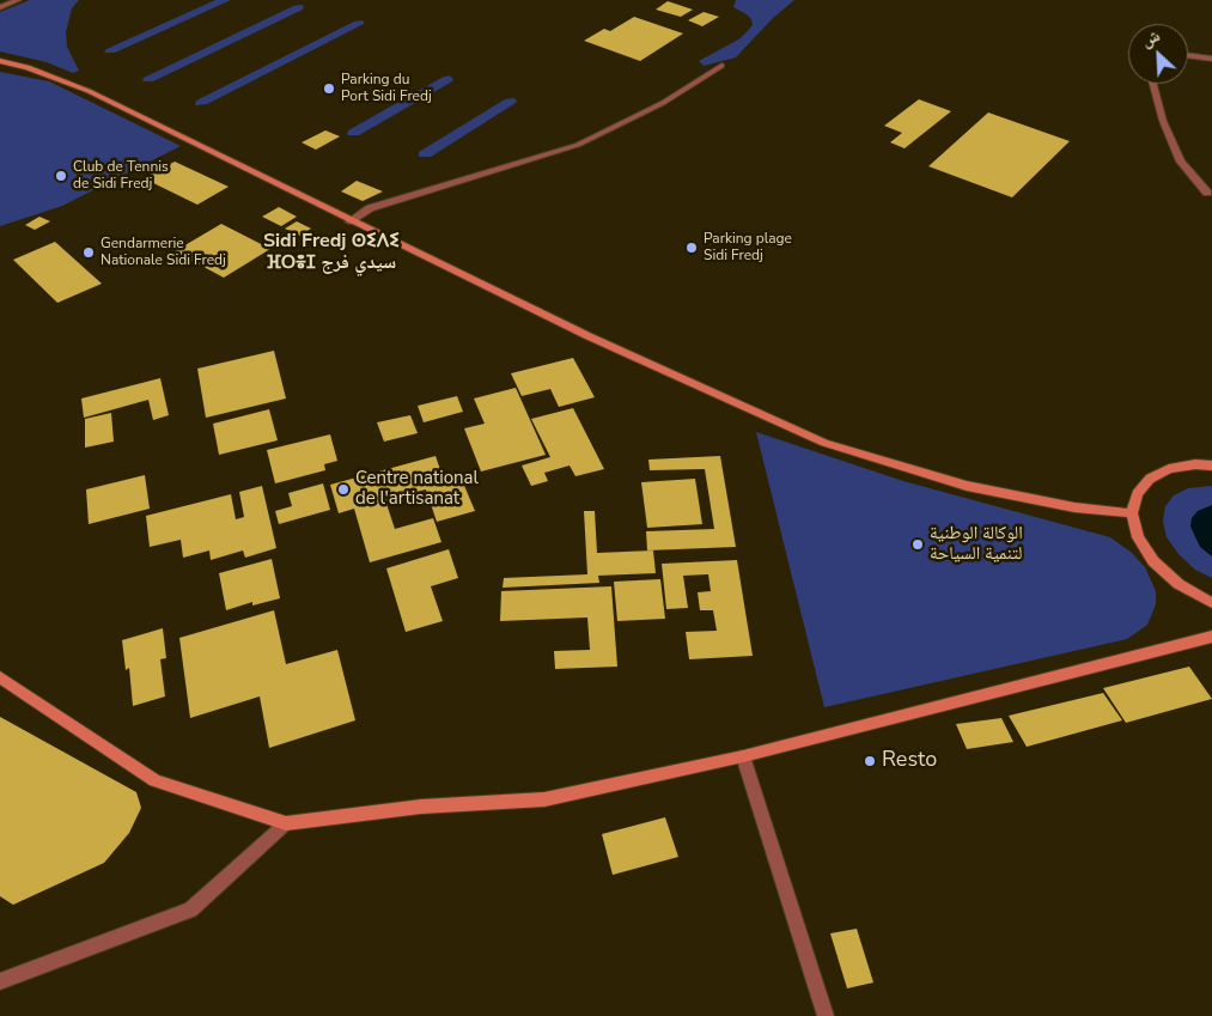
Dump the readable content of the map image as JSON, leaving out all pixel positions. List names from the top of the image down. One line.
{"districts":["Sidi Fredj ⵙⵉⴷⵉ ⴼⵔⴻⵊ سيدي فرج"],"places":["Parking du Port Sidi Fredj","Club de Tennis de Sidi Fredj","Parking plage Sidi Fredj","Gendarmerie Nationale Sidi Fredj","Centre national de l'artisanat","الوكالة الوطنية لتنمية السياحة","Resto"],"north":"top left"}
